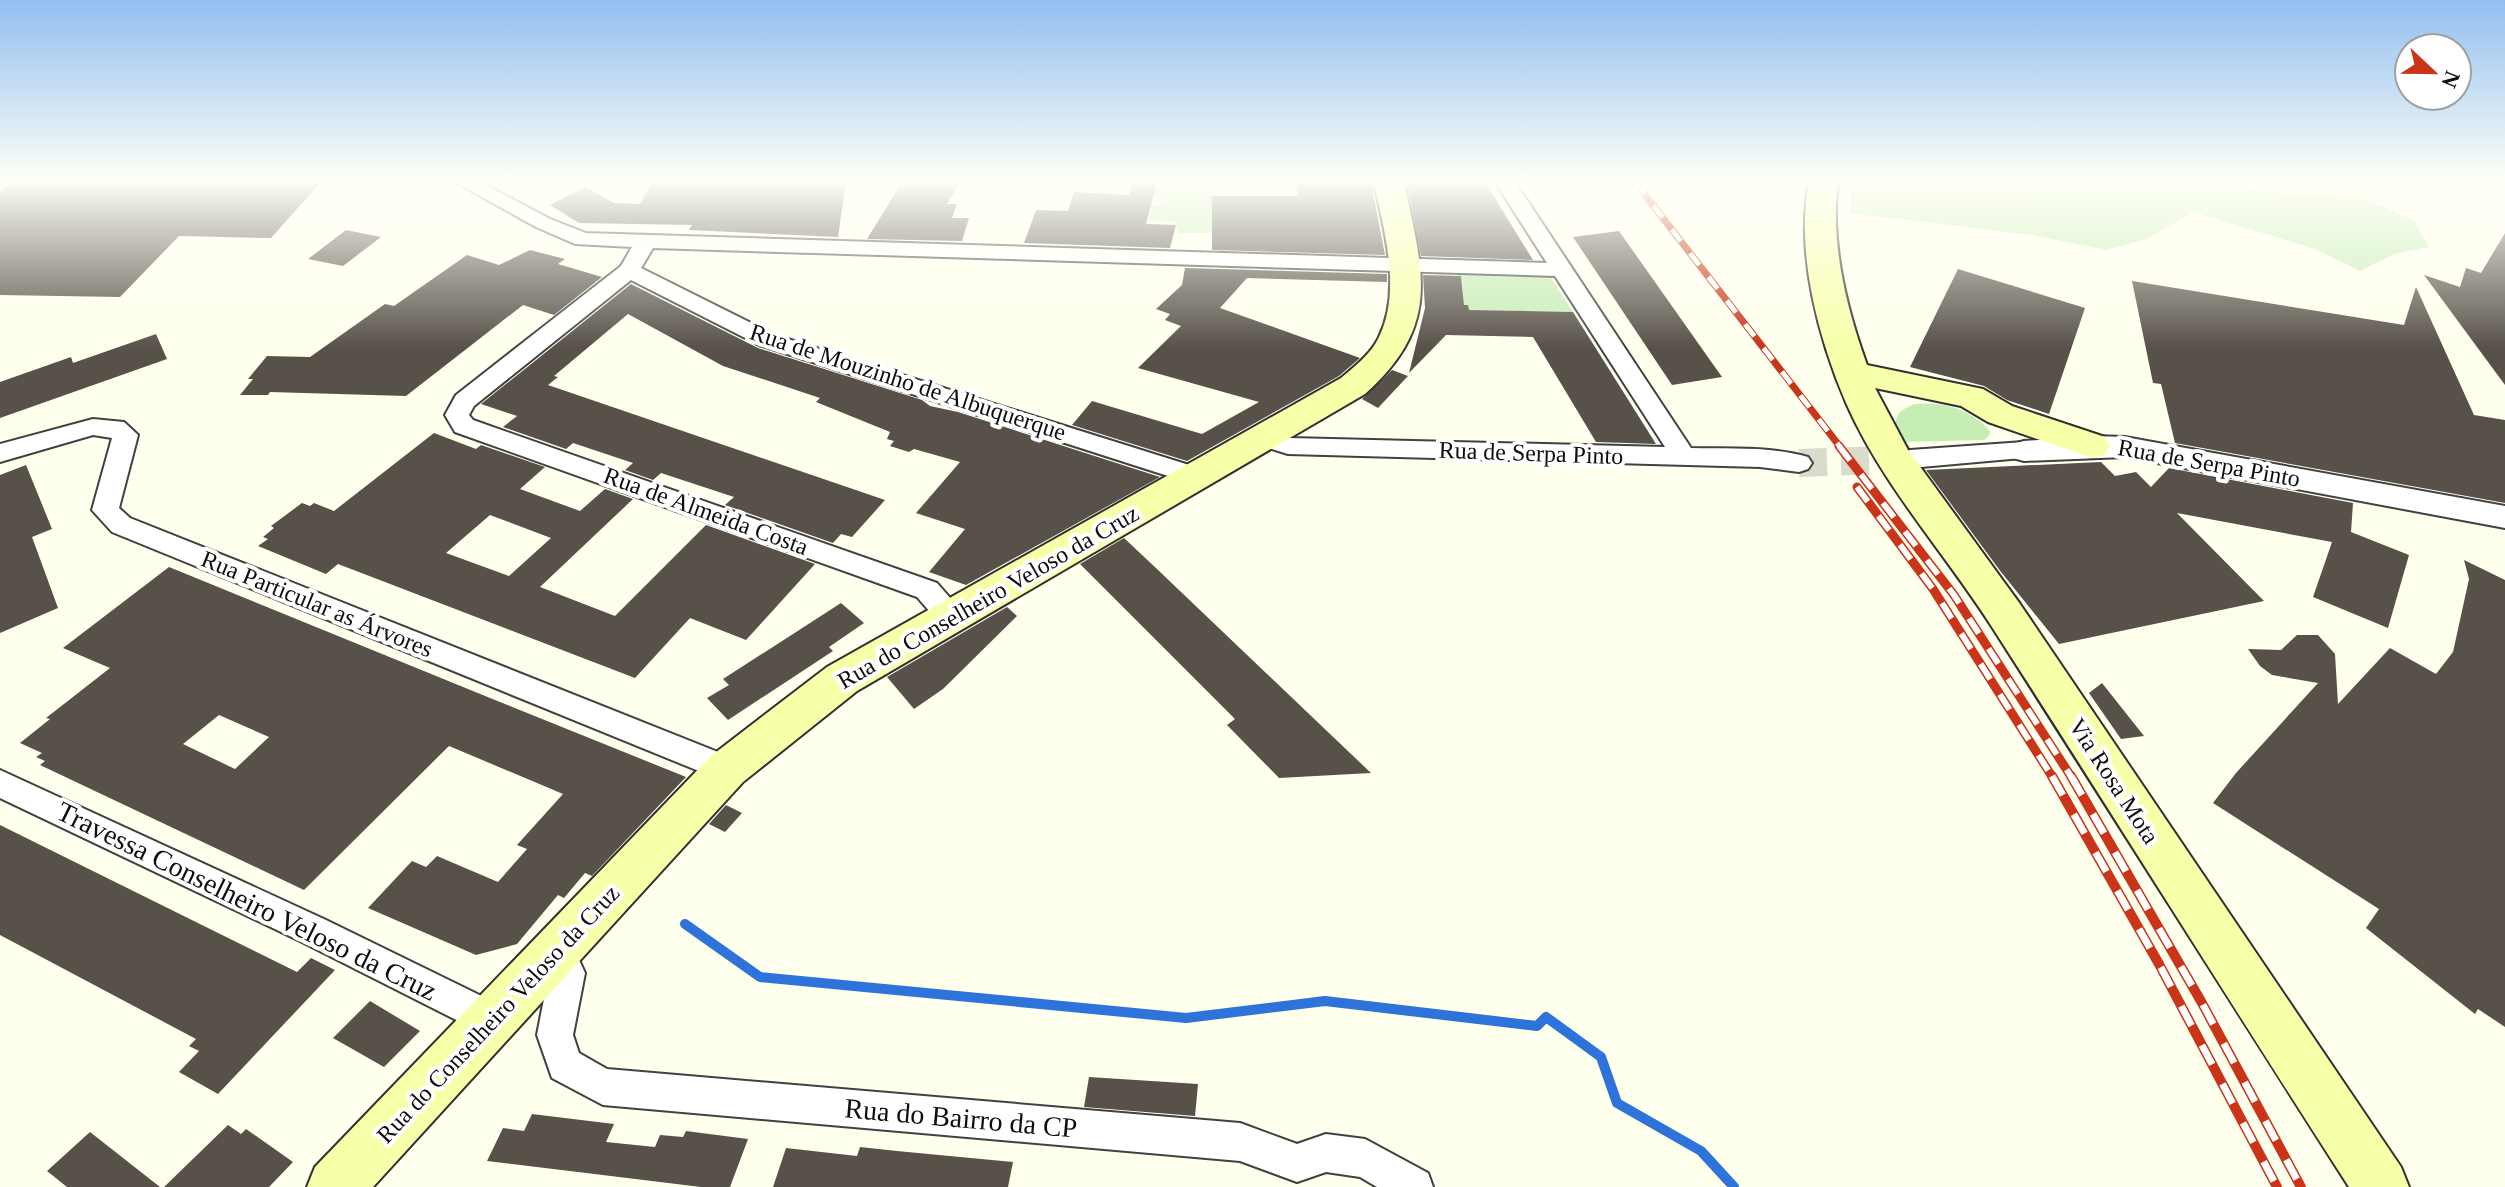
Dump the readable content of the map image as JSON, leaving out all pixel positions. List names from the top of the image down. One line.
{"streets":{"main road":["Rua do Conselheiro Veloso da Cruz","Via Rosa Mota"],"street":["Rua de Mouzinho de Albuquerque","Rua de Serpa Pinto","Rua de Almeida Costa","Rua Particular as Árvores","Travessa Conselheiro Veloso da Cruz","Rua do Bairro da CP"]},"crossings":[["Rua de Mouzinho de Albuquerque","Rua de Almeida Costa"],["Rua de Mouzinho de Albuquerque","Rua do Conselheiro Veloso da Cruz"],["Rua de Serpa Pinto","Rua do Conselheiro Veloso da Cruz"],["Rua de Almeida Costa","Rua do Conselheiro Veloso da Cruz"],["Rua do Conselheiro Veloso da Cruz","Rua Particular as Árvores"],["Rua do Conselheiro Veloso da Cruz","Travessa Conselheiro Veloso da Cruz"],["Rua do Conselheiro Veloso da Cruz","Rua do Bairro da CP"]],"north":"right"}
